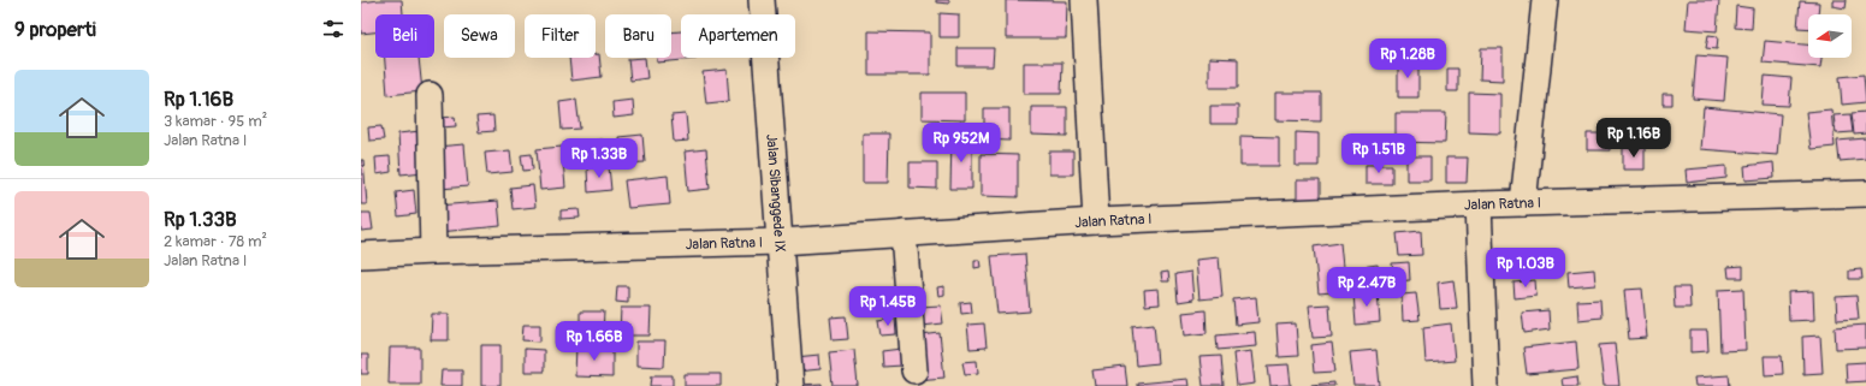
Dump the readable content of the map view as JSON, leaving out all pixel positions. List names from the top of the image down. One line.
{"streets":{"street":["Jalan Sibanggede IX","Jalan Ratna I"]},"crossings":[["Jalan Sibanggede IX","Jalan Ratna I"]],"north":"left","page":{"heading":"9 properti","chip":["Beli","Sewa","Filter","Baru","Apartemen"],"price":["Rp 1.28B","Rp 1.16B","Rp 952M","Rp 1.51B","Rp 1.33B","Rp 1.03B","Rp 2.47B","Rp 1.45B","Rp 1.66B"],"list":[{"name":"Rp 1.16B","note":"3 kamar · 95 m² · Jalan Ratna I"},{"name":"Rp 1.33B","note":"2 kamar · 78 m² · Jalan Ratna I"}]}}
